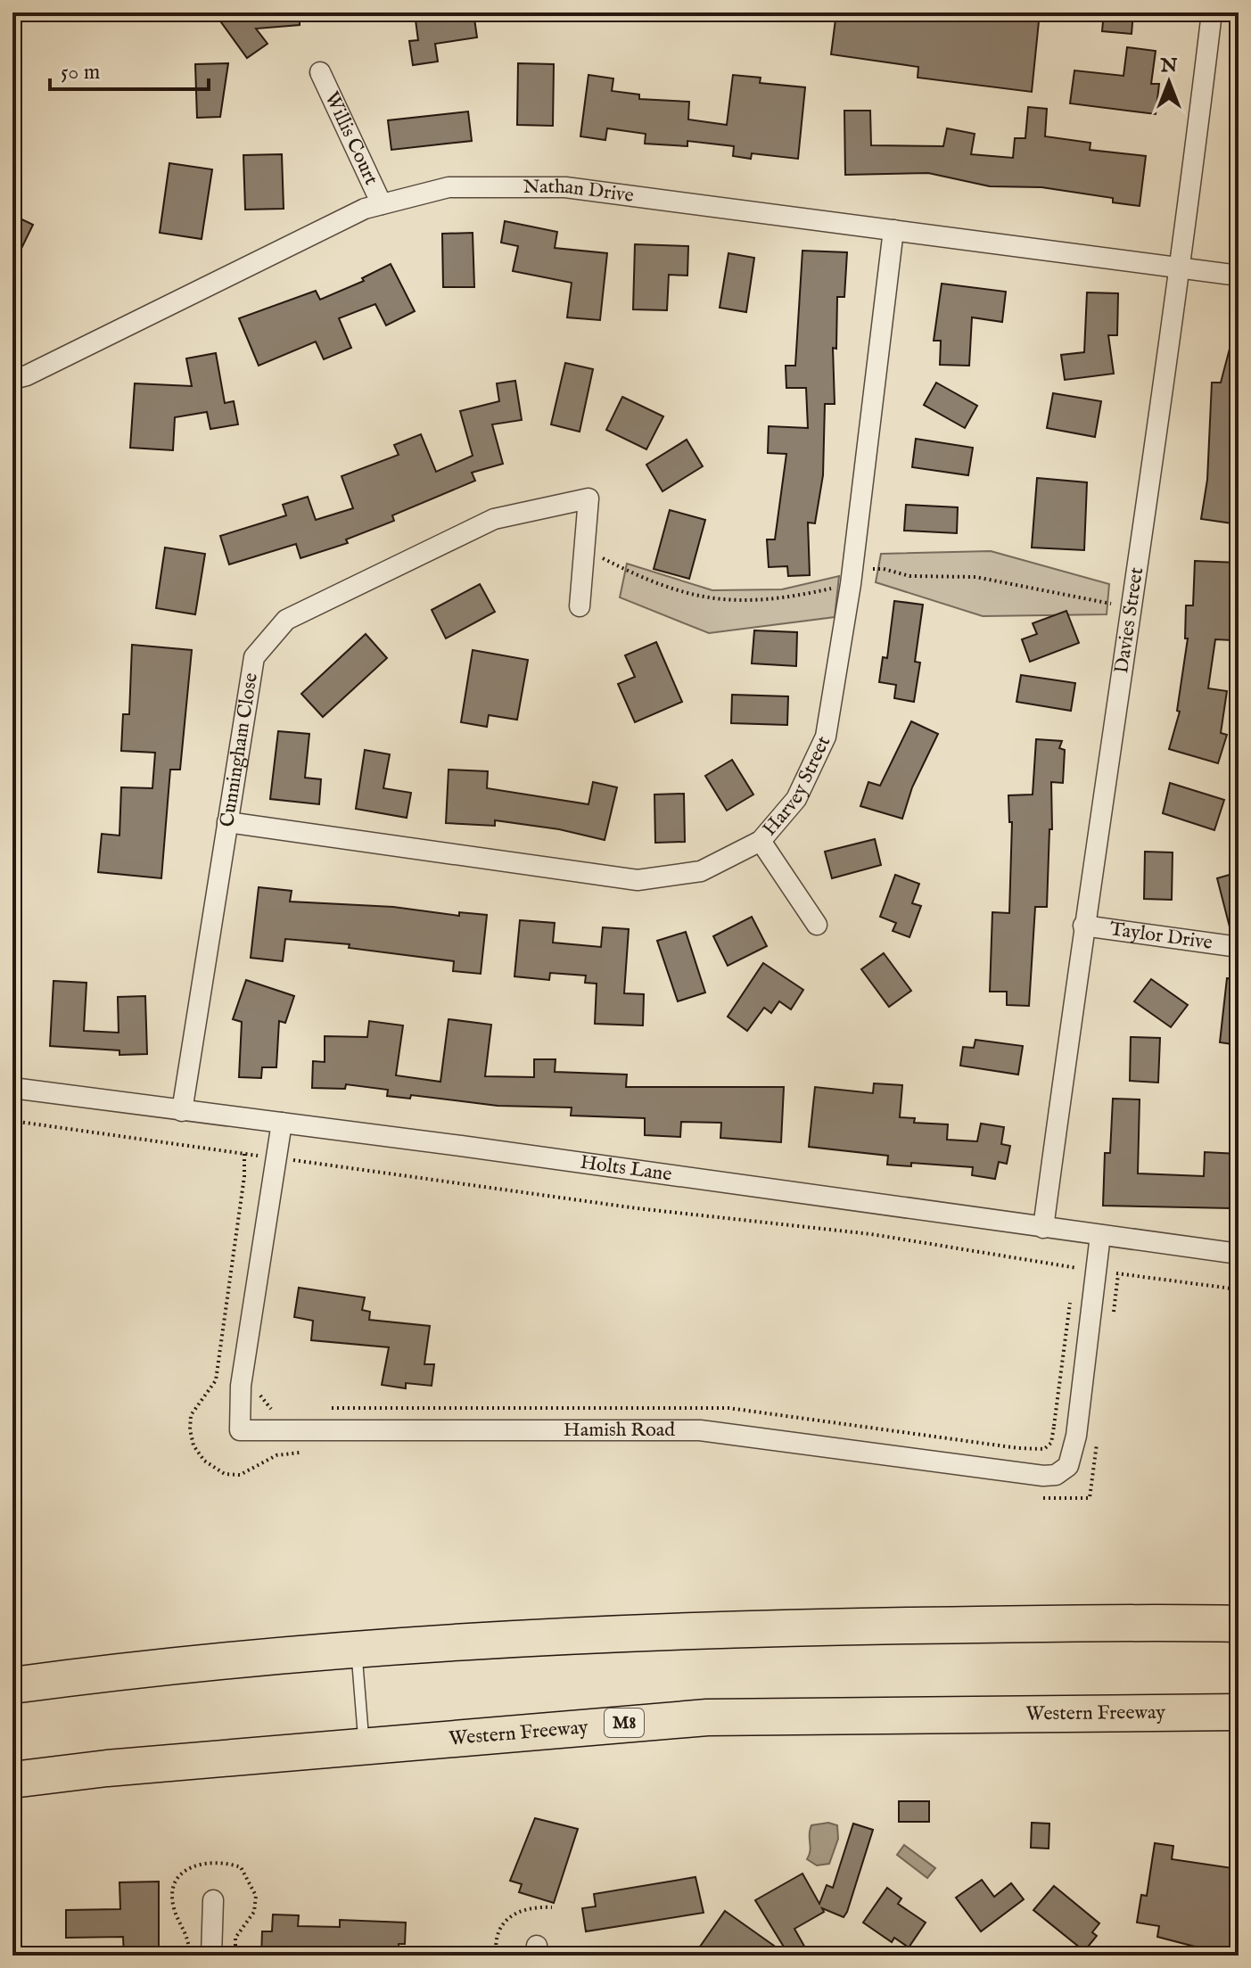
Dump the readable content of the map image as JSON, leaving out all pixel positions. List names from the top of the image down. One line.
{"streets":{"highway":["Western Freeway","M8"],"street":["Willis Court","Nathan Drive","Davies Street","Cunningham Close","Harvey Street","Taylor Drive","Holts Lane","Hamish Road"]},"crossings":[["Willis Court","Nathan Drive"],["Nathan Drive","Davies Street"],["Nathan Drive","Harvey Street"],["Davies Street","Taylor Drive"],["Davies Street","Holts Lane"],["Cunningham Close","Harvey Street"],["Cunningham Close","Holts Lane"],["Holts Lane","Hamish Road"]],"scale_bar":"50 m","north":"top"}
